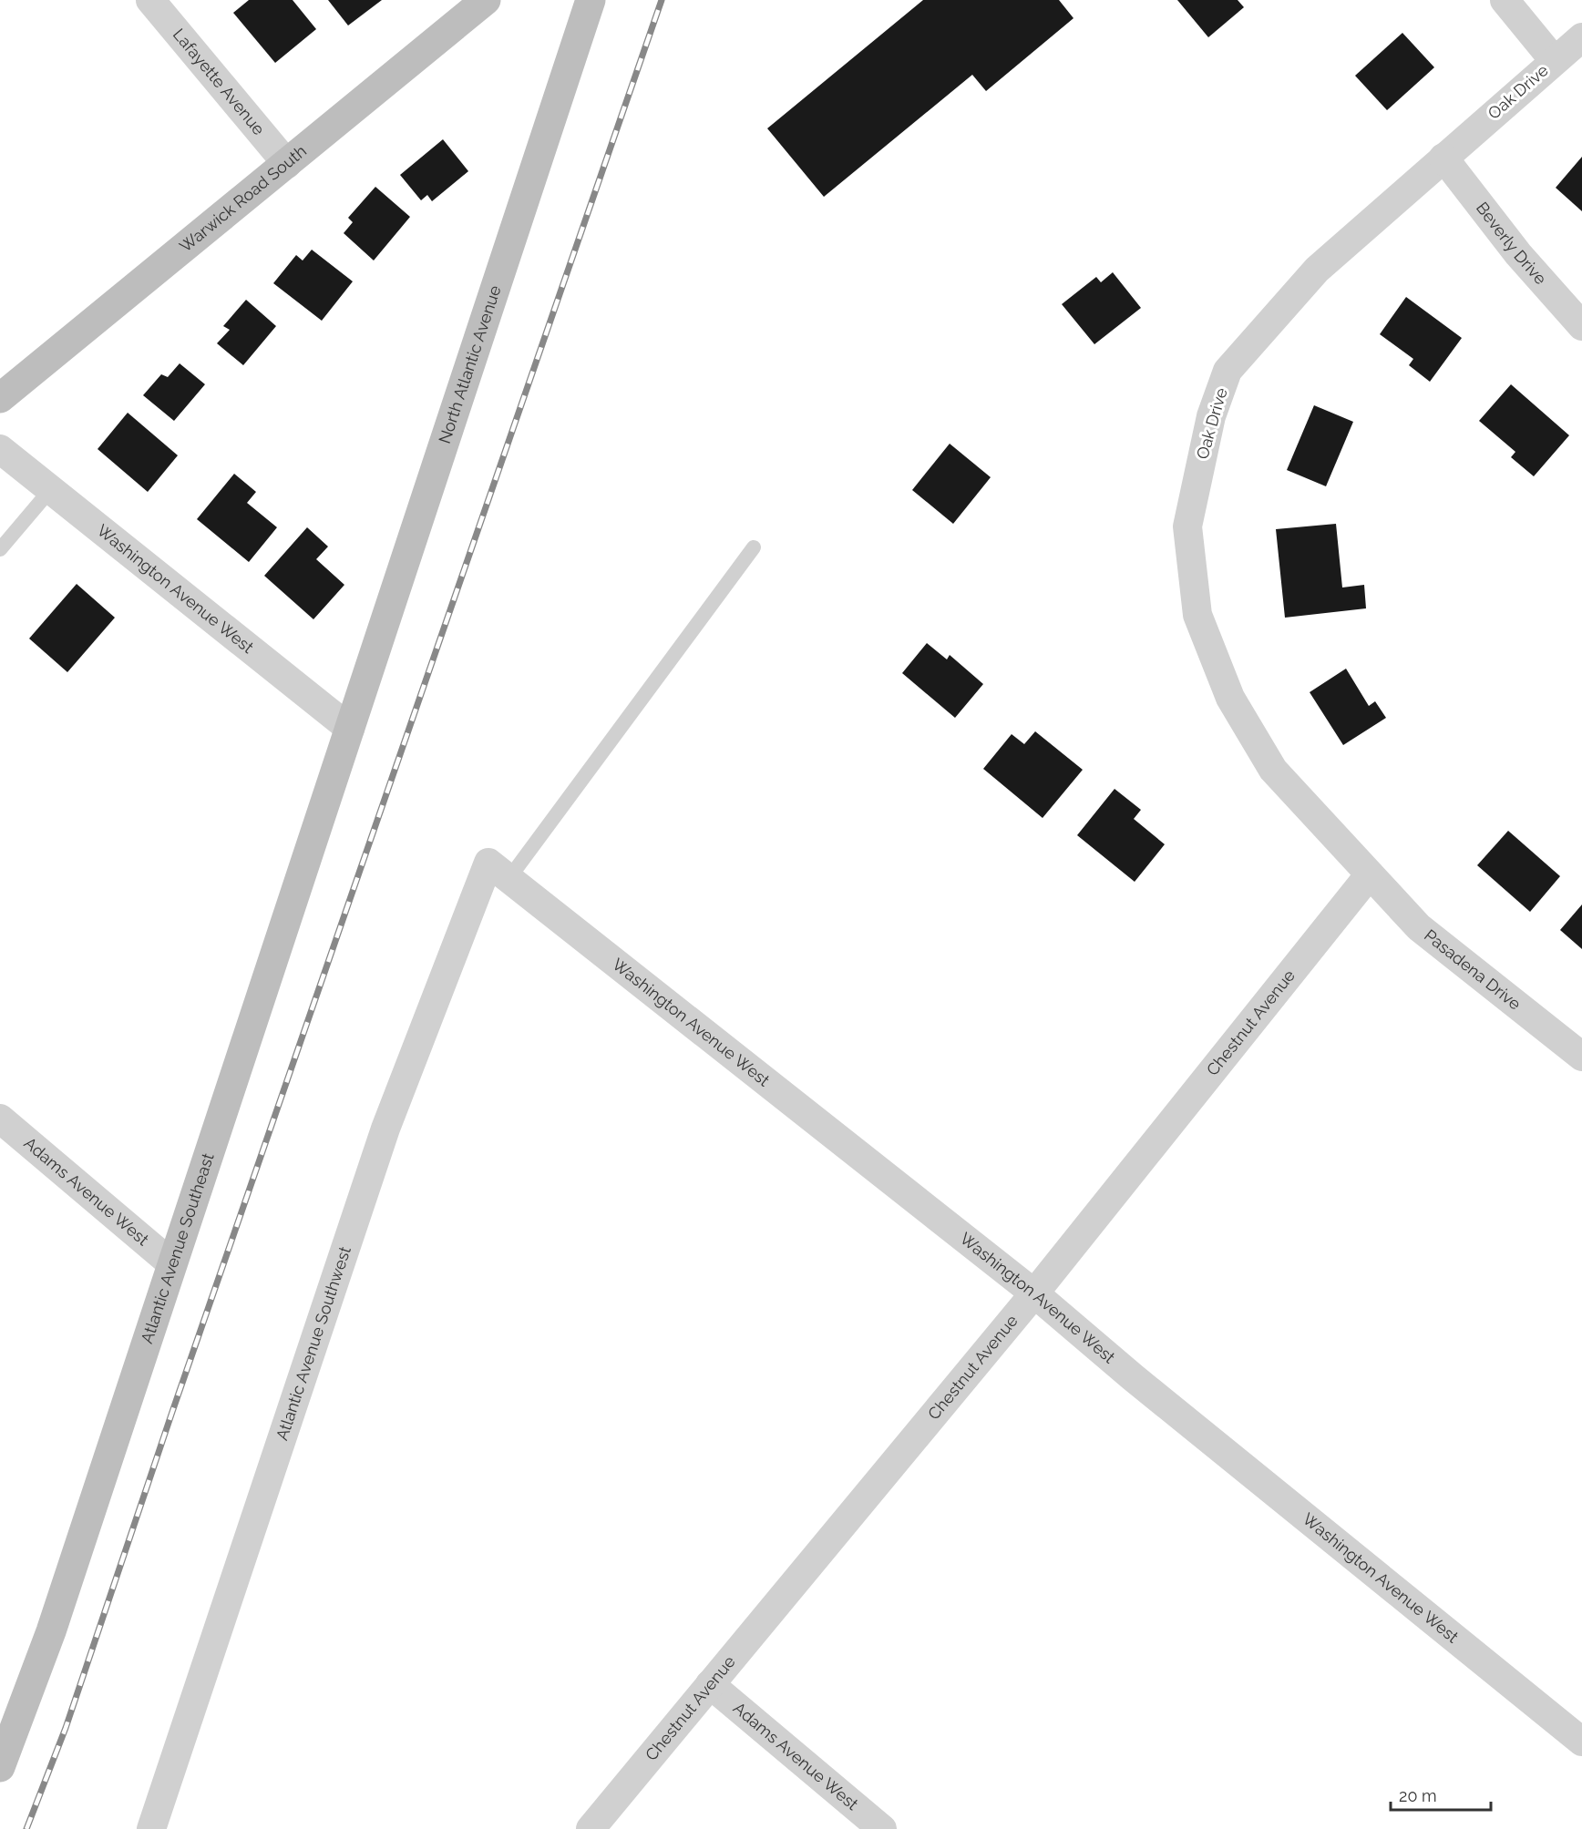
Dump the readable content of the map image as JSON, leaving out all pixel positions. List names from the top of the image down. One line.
{"streets":{"street":["Lafayette Avenue","Oak Drive","Warwick Road South","Beverly Drive","North Atlantic Avenue","Washington Avenue West","Pasadena Drive","Chestnut Avenue","Adams Avenue West","Atlantic Avenue Southeast","Atlantic Avenue Southwest"]},"crossings":[["Lafayette Avenue","Warwick Road South"],["Oak Drive","Beverly Drive"],["Oak Drive","Pasadena Drive"],["Oak Drive","Chestnut Avenue"],["North Atlantic Avenue","Washington Avenue West"],["North Atlantic Avenue","Atlantic Avenue Southeast"],["Washington Avenue West","Chestnut Avenue"],["Washington Avenue West","Atlantic Avenue Southeast"],["Washington Avenue West","Atlantic Avenue Southwest"],["Pasadena Drive","Chestnut Avenue"],["Chestnut Avenue","Adams Avenue West"],["Adams Avenue West","Atlantic Avenue Southeast"]],"scale_bar":"20 m"}
